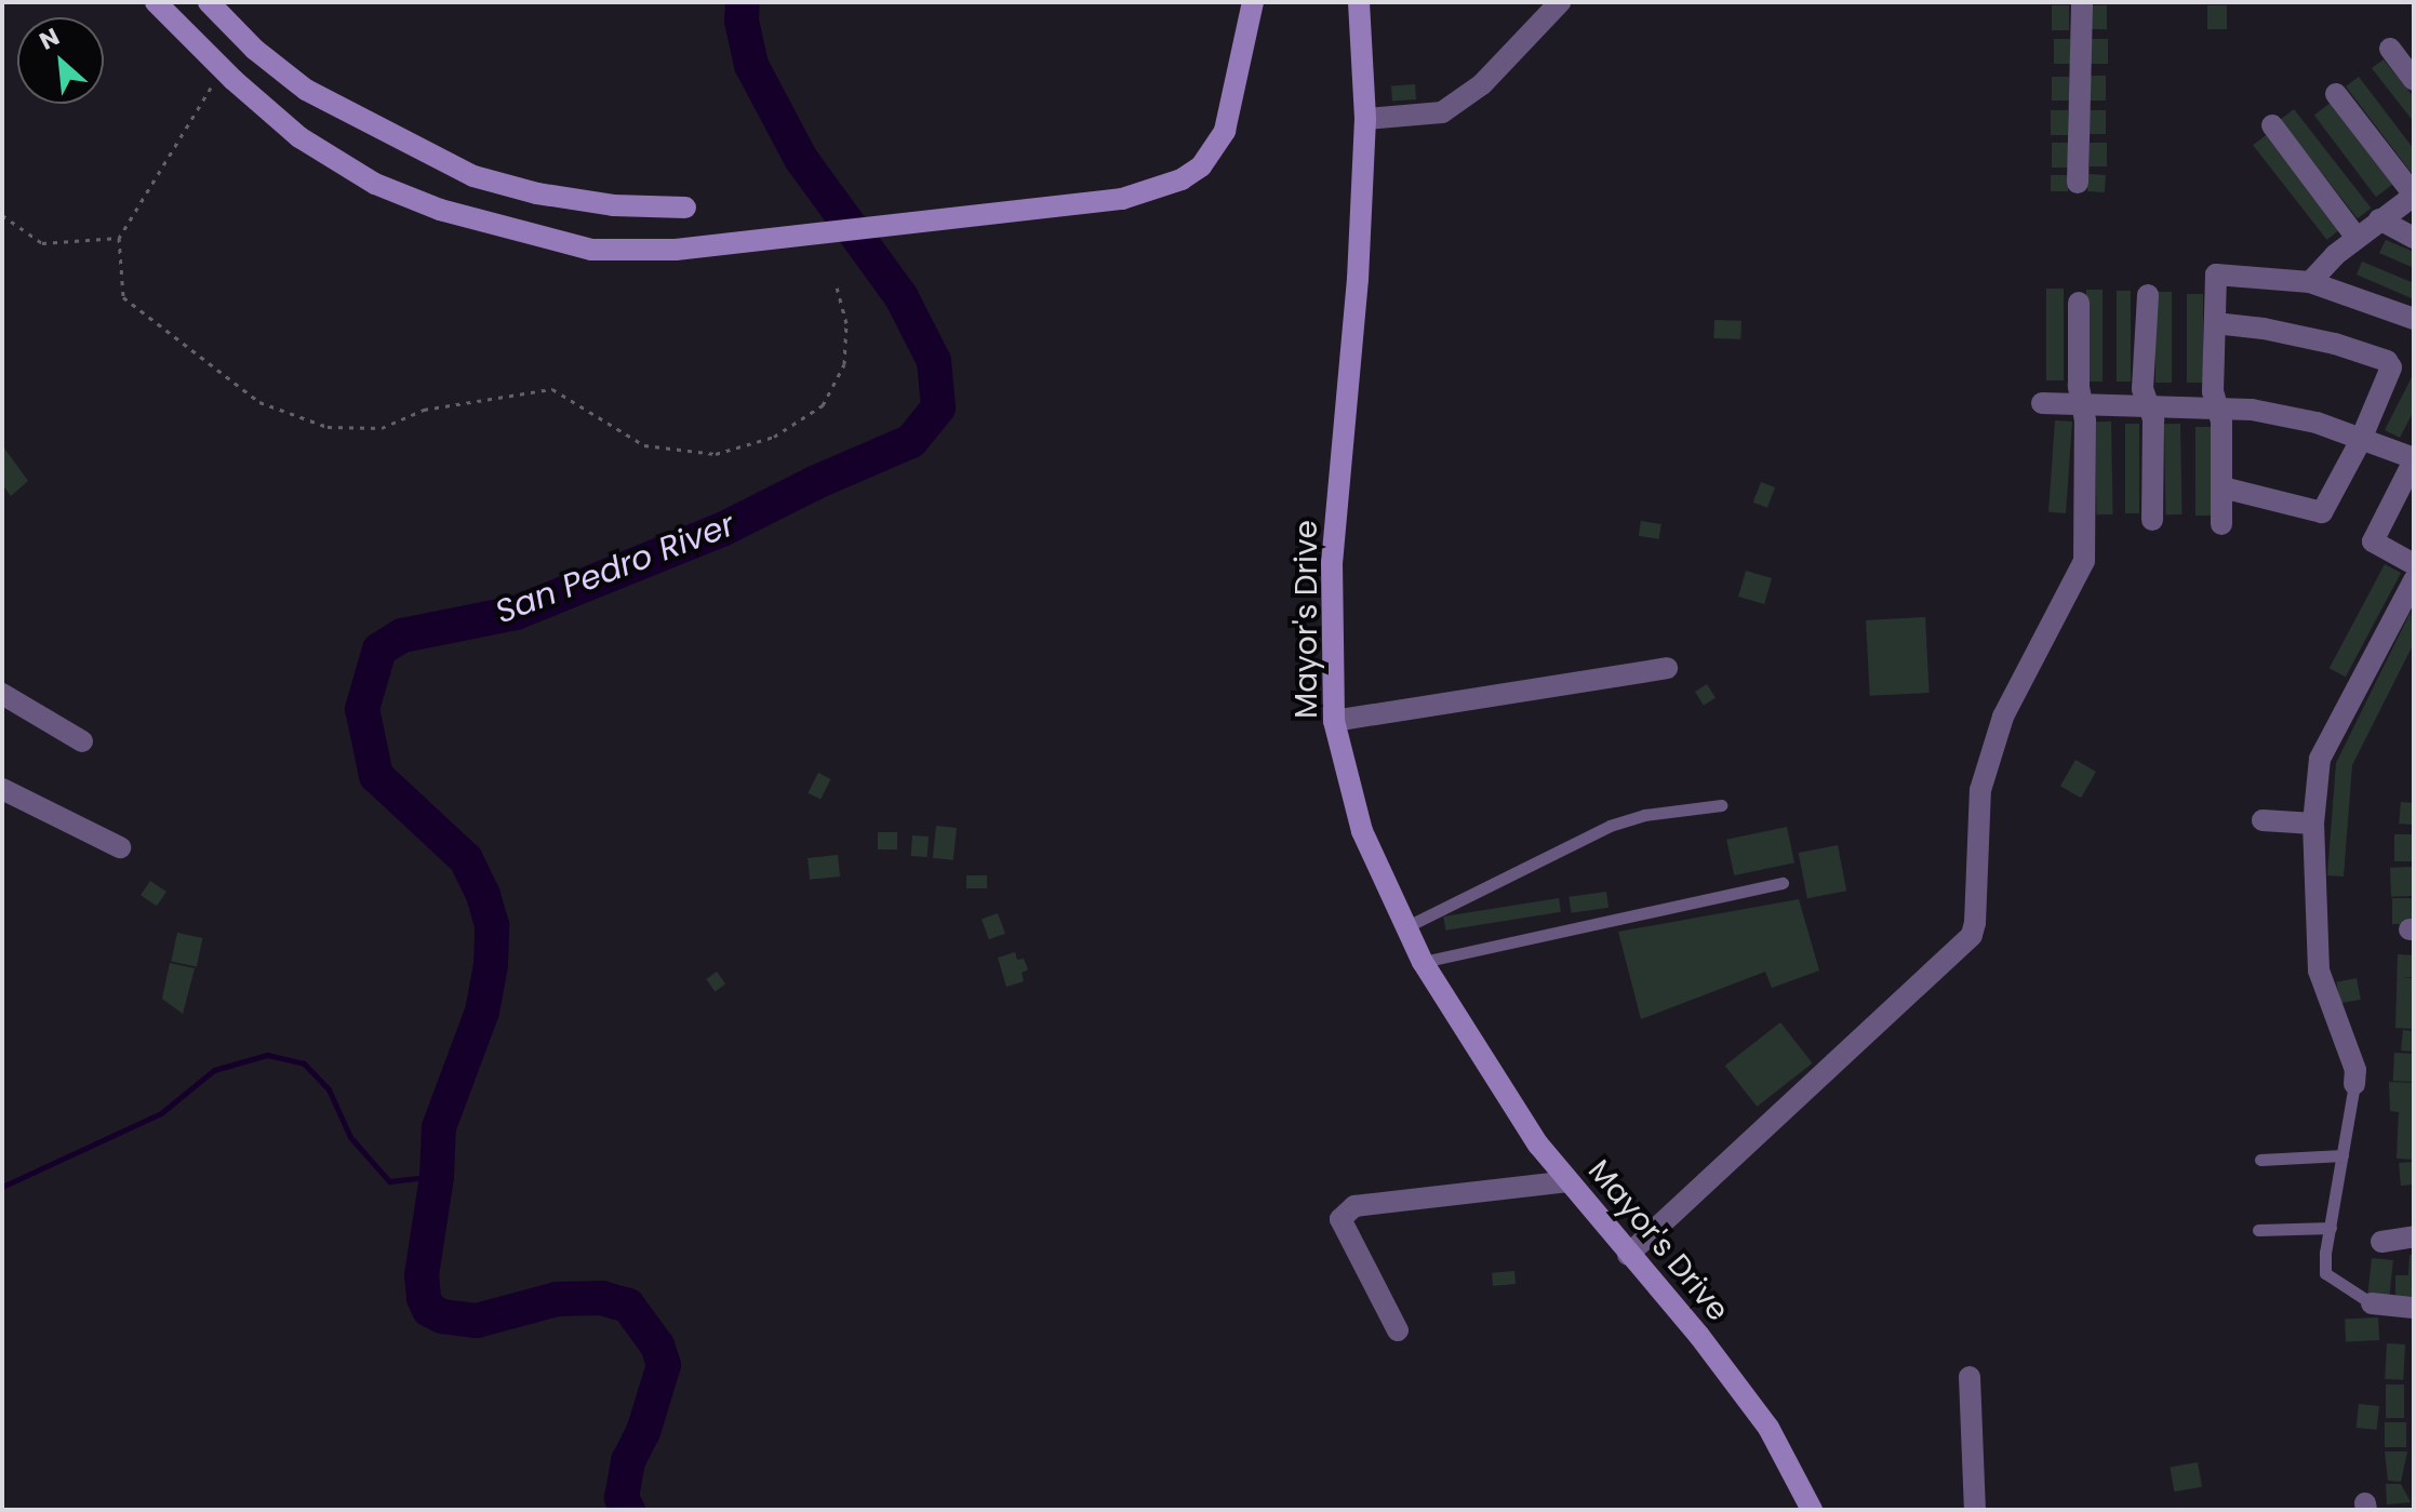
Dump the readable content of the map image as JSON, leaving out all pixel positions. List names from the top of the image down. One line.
{"streets":{"street":["Mayor's Drive"]},"water":["San Pedro River"],"north":"top left"}
